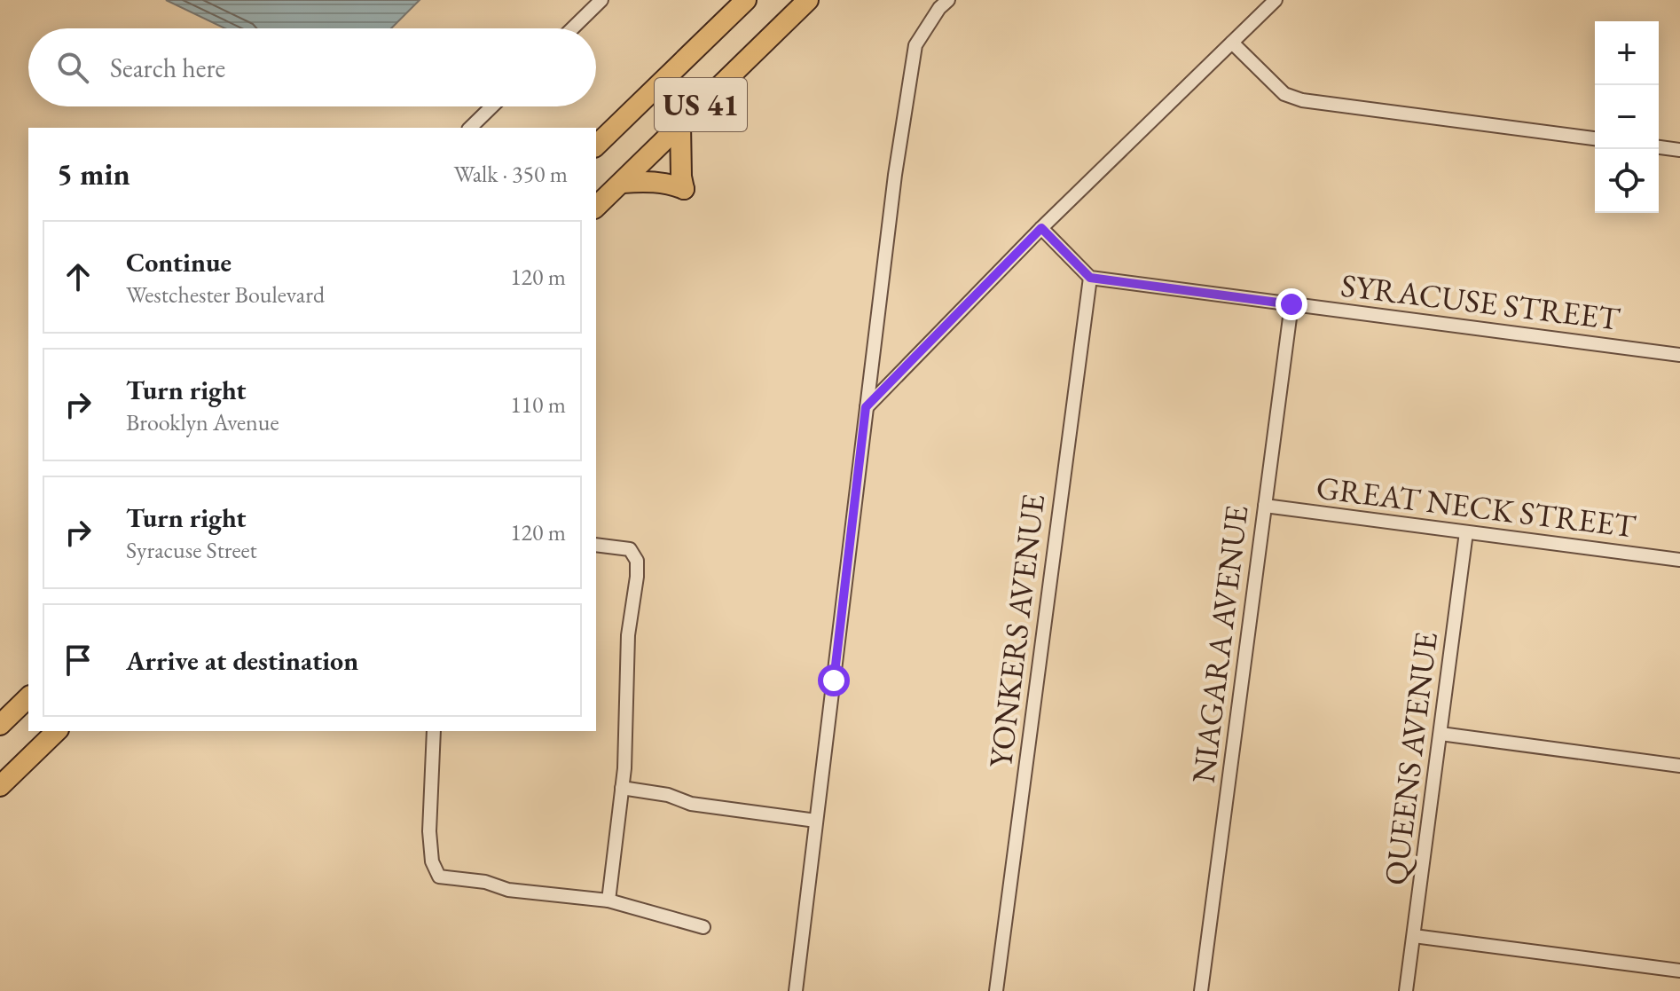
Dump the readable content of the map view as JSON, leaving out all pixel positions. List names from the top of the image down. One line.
{"streets":{"main road":["US 41"],"street":["SYRACUSE STREET","GREAT NECK STREET","YONKERS AVENUE","NIAGARA AVENUE","QUEENS AVENUE"]},"crossings":[["SYRACUSE STREET","YONKERS AVENUE"],["SYRACUSE STREET","NIAGARA AVENUE"],["GREAT NECK STREET","NIAGARA AVENUE"],["GREAT NECK STREET","QUEENS AVENUE"]],"page":{"map_buttons":["+","−"],"search":"Search here","heading":["5 min","Walk · 350 m"],"list":[["Continue","Westchester Boulevard","120 m"],["Turn right","Brooklyn Avenue","110 m"],["Turn right","Syracuse Street","120 m"],"Arrive at destination"]}}
